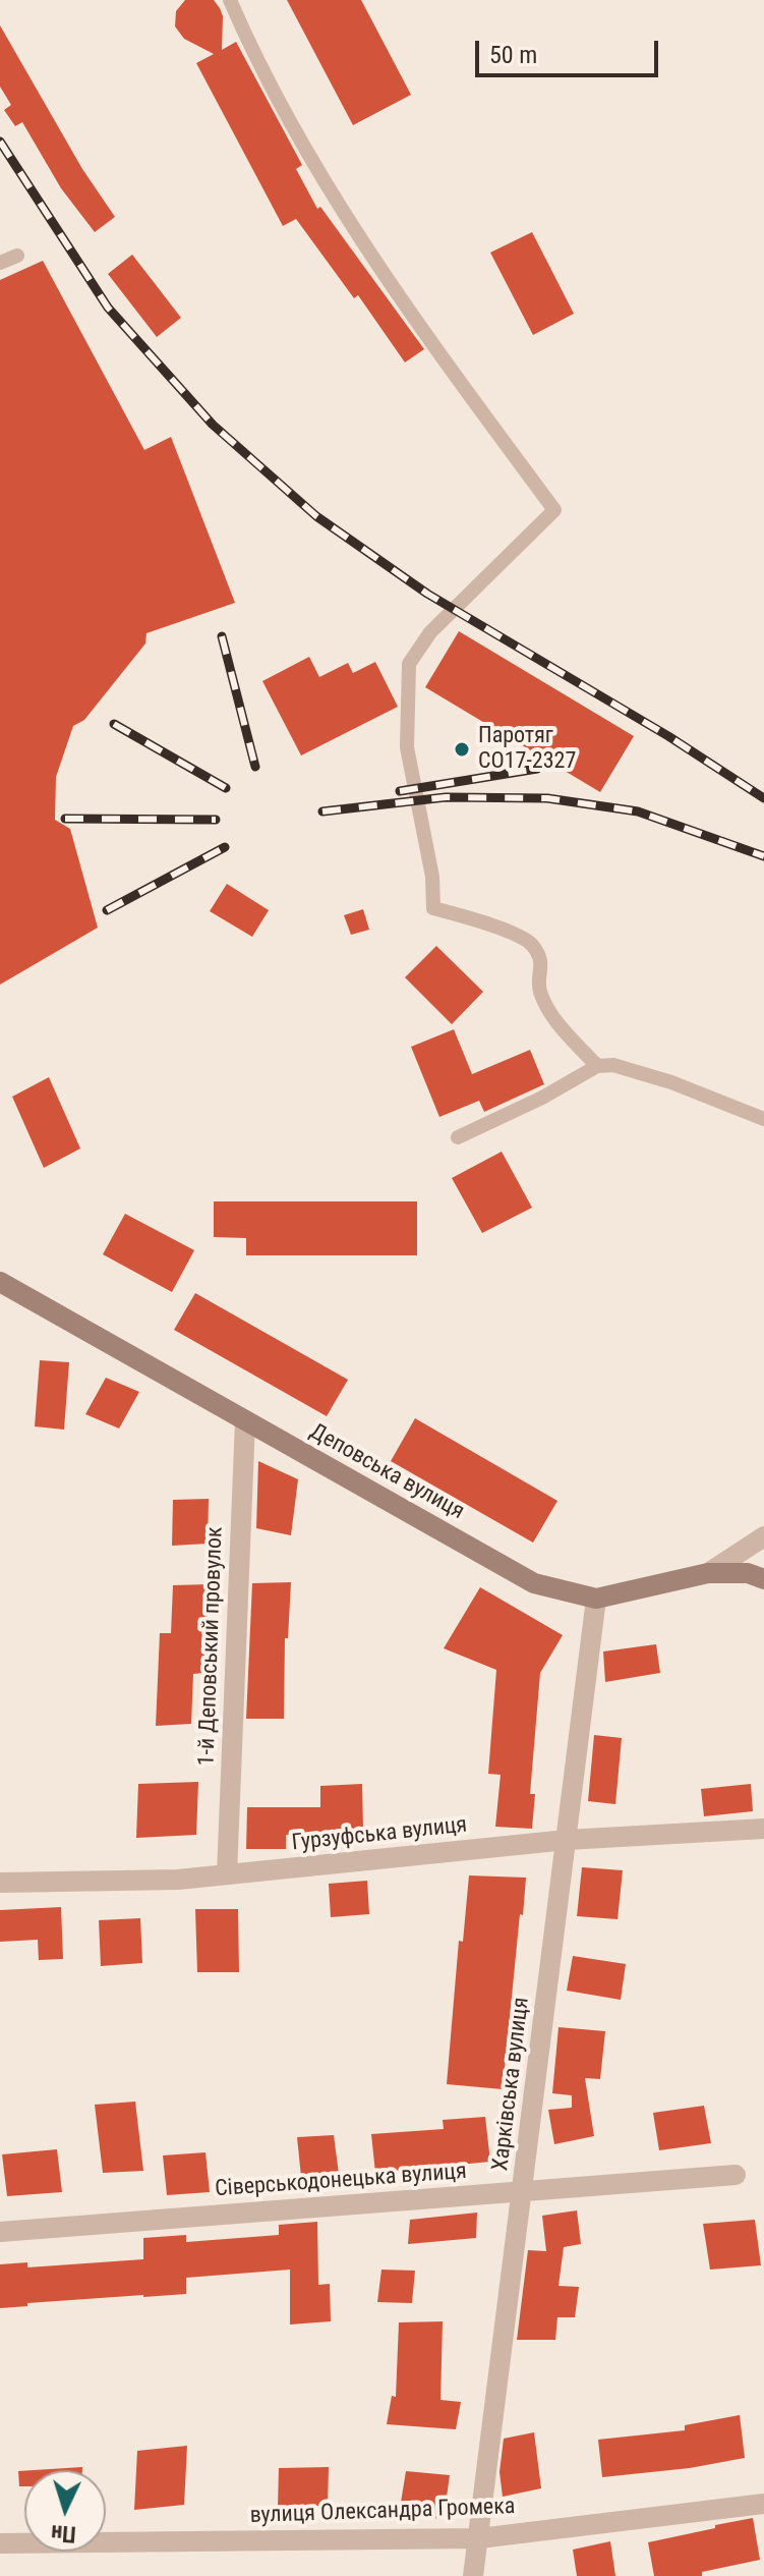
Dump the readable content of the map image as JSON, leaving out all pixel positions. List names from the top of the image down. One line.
{"streets":{"main road":["Деповська вулиця"],"street":["1-й Деповський провулок","Гурзуфська вулиця","Харківська вулиця","Сіверськодонецька вулиця","вулиця Олександра Громека"]},"crossings":[["Деповська вулиця","1-й Деповський провулок"],["Деповська вулиця","Харківська вулиця"],["1-й Деповський провулок","Гурзуфська вулиця"],["Гурзуфська вулиця","Харківська вулиця"],["Харківська вулиця","Сіверськодонецька вулиця"],["Харківська вулиця","вулиця Олександра Громека"]],"places":["Паротяг СО17-2327"],"scale_bar":"50 m","north":"bottom"}
